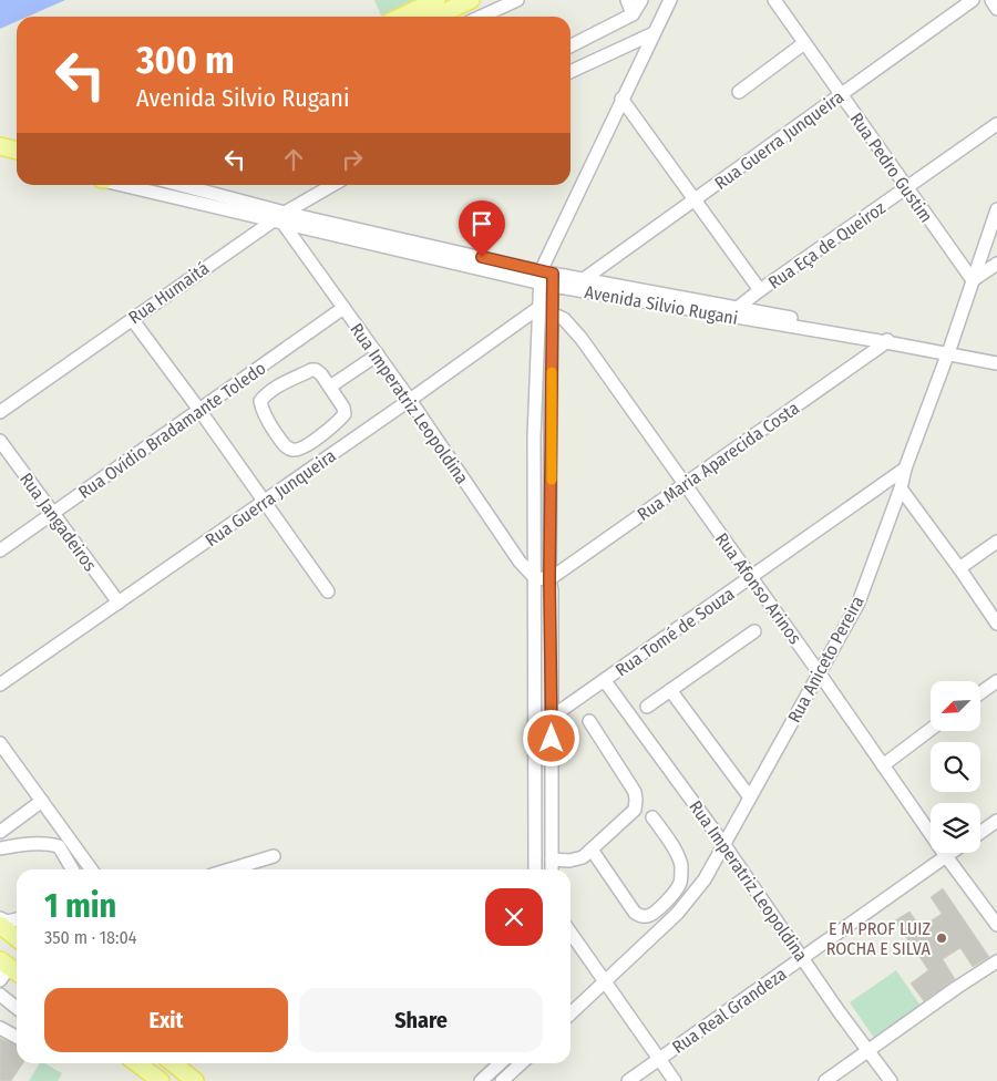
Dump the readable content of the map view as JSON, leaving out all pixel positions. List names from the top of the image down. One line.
{"streets":{"street":["Rua Guerra Junqueira","Rua Pedro Gustim","Rua Eça de Queiroz","Rua Humaitá","Avenida Silvio Rugani","Rua Imperatriz Leopoldina","Rua Ovídio Bradamante Toledo","Rua Maria Aparecida Costa","Rua Jangadeiros","Rua Afonso Arinos","Rua Tomé de Souza","Rua Aniceto Pereira","Rua Real Grandeza"]},"crossings":[["Rua Guerra Junqueira","Rua Pedro Gustim"],["Rua Guerra Junqueira","Avenida Silvio Rugani"],["Rua Guerra Junqueira","Rua Imperatriz Leopoldina"],["Rua Guerra Junqueira","Rua Jangadeiros"],["Rua Pedro Gustim","Rua Eça de Queiroz"],["Rua Pedro Gustim","Rua Aniceto Pereira"],["Rua Eça de Queiroz","Avenida Silvio Rugani"],["Rua Humaitá","Avenida Silvio Rugani"],["Rua Humaitá","Rua Imperatriz Leopoldina"],["Avenida Silvio Rugani","Rua Imperatriz Leopoldina"],["Avenida Silvio Rugani","Rua Maria Aparecida Costa"],["Avenida Silvio Rugani","Rua Aniceto Pereira"],["Rua Imperatriz Leopoldina","Rua Ovídio Bradamante Toledo"],["Rua Imperatriz Leopoldina","Rua Tomé de Souza"],["Rua Imperatriz Leopoldina","Rua Aniceto Pereira"],["Rua Imperatriz Leopoldina","Rua Real Grandeza"],["Rua Ovídio Bradamante Toledo","Rua Jangadeiros"],["Rua Maria Aparecida Costa","Rua Afonso Arinos"],["Rua Afonso Arinos","Rua Tomé de Souza"],["Rua Afonso Arinos","Rua Aniceto Pereira"],["Rua Afonso Arinos","Rua Real Grandeza"],["Rua Tomé de Souza","Rua Aniceto Pereira"]],"places":["E M PROF LUIZ ROCHA E SILVA"],"north":"bottom left","page":{"turn":["300 m","Avenida Silvio Rugani"],"heading":["1 min","350 m · 18:04"],"buttons":["Exit","Share"]}}
